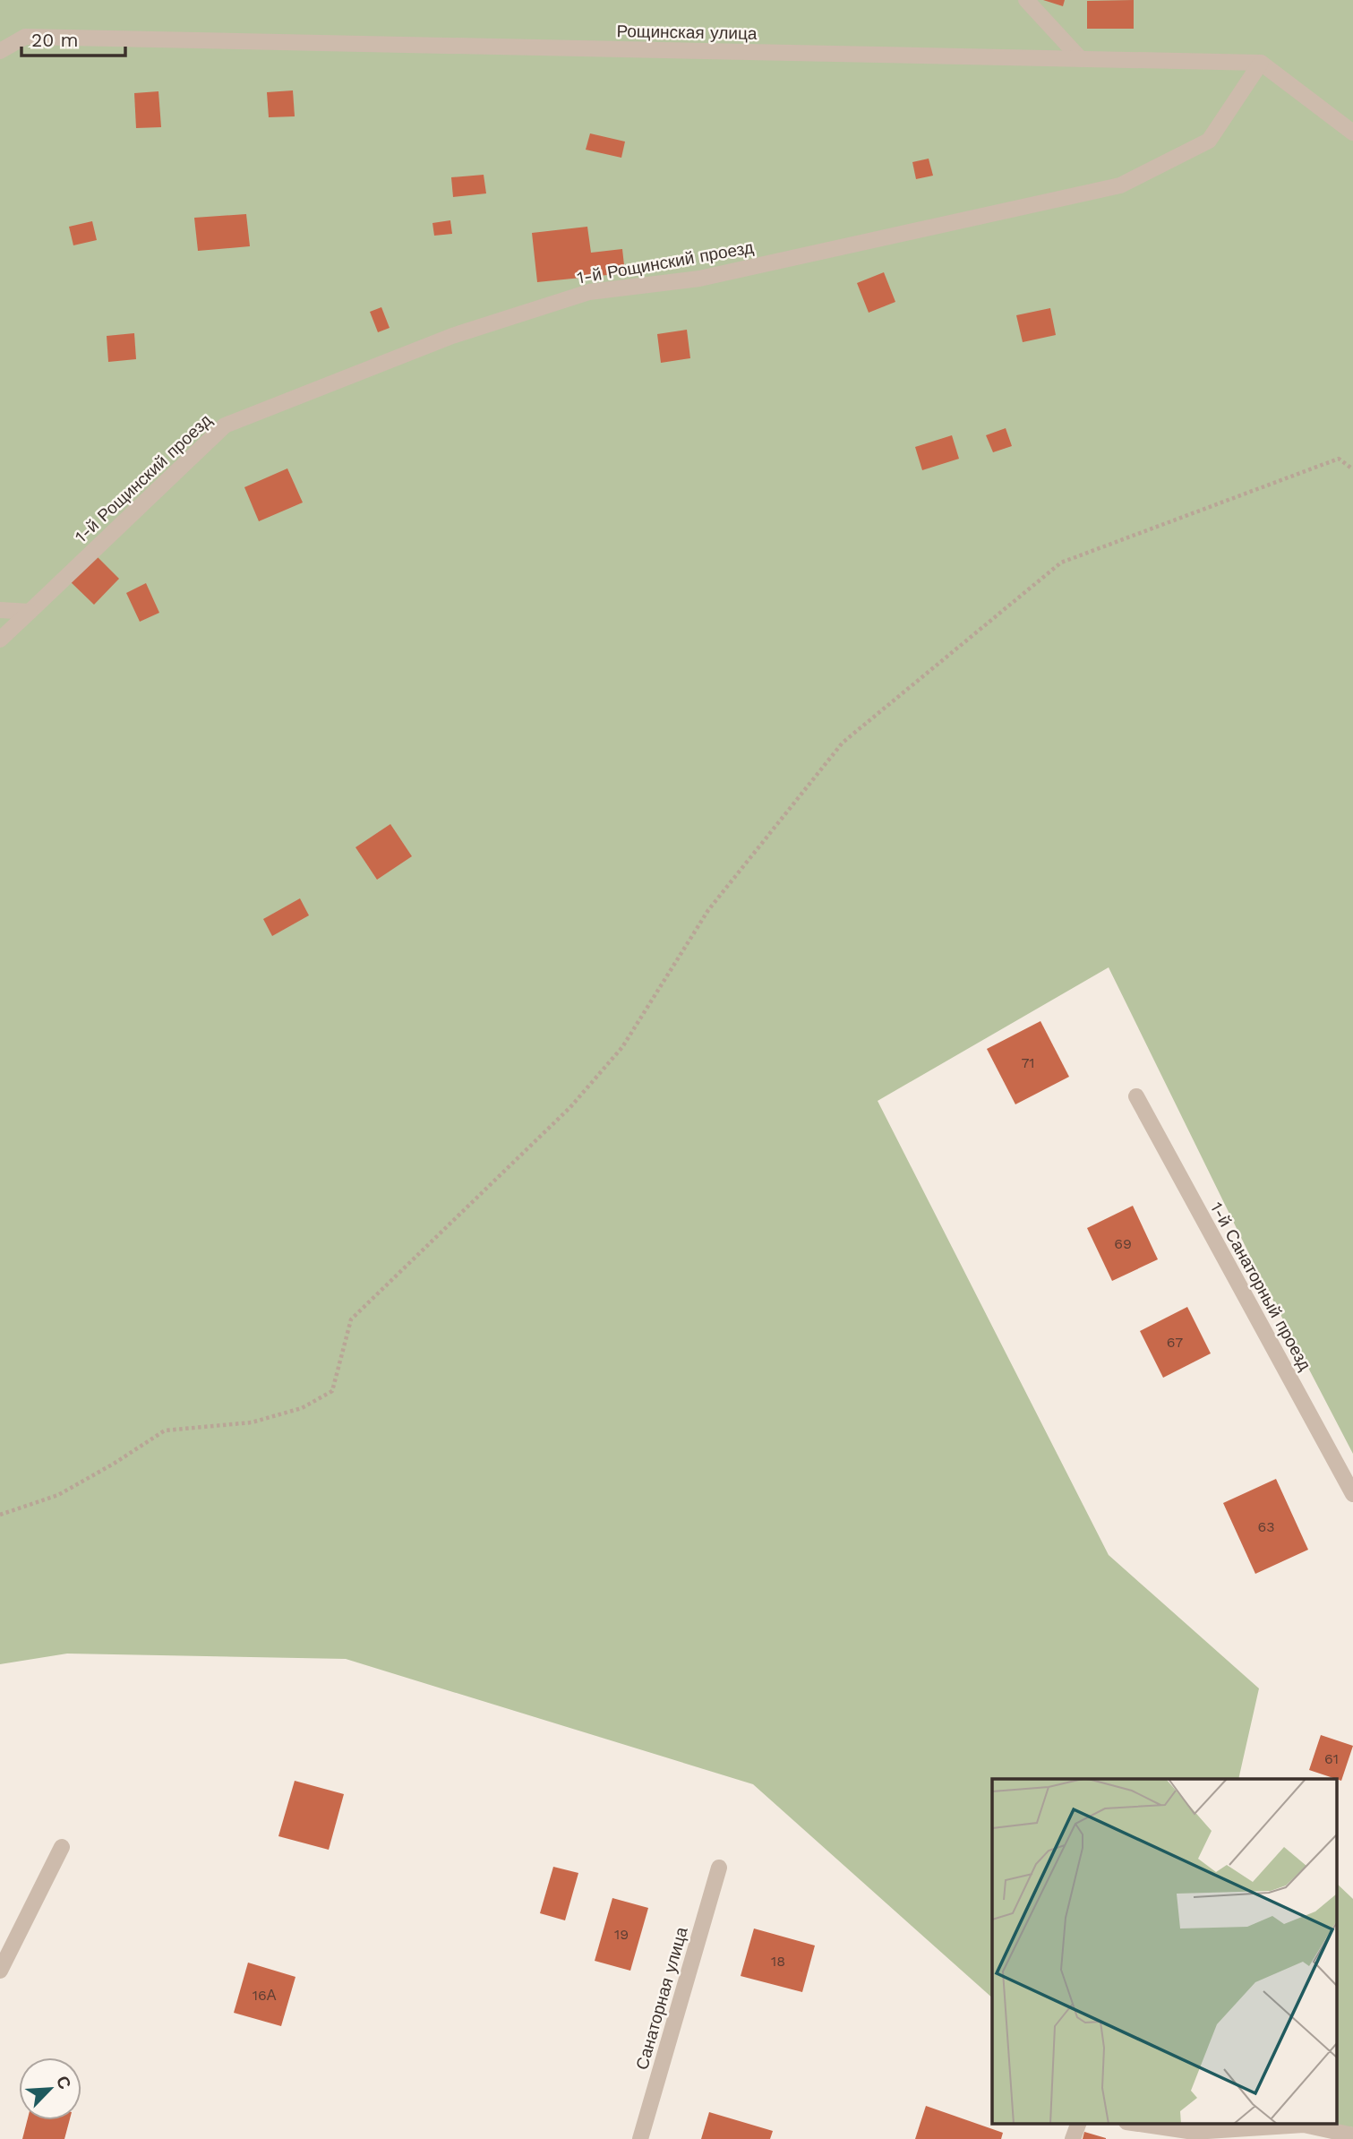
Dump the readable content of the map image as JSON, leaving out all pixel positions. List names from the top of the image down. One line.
{"streets":{"street":["Рощинская улица","1-й Рощинский проезд","1-й Санаторный проезд","Санаторная улица"]},"crossings":[["Рощинская улица","1-й Рощинский проезд"]],"house_numbers":["71","69","67","63","61","19","18","16А"],"scale_bar":"20 m","north":"top right"}
